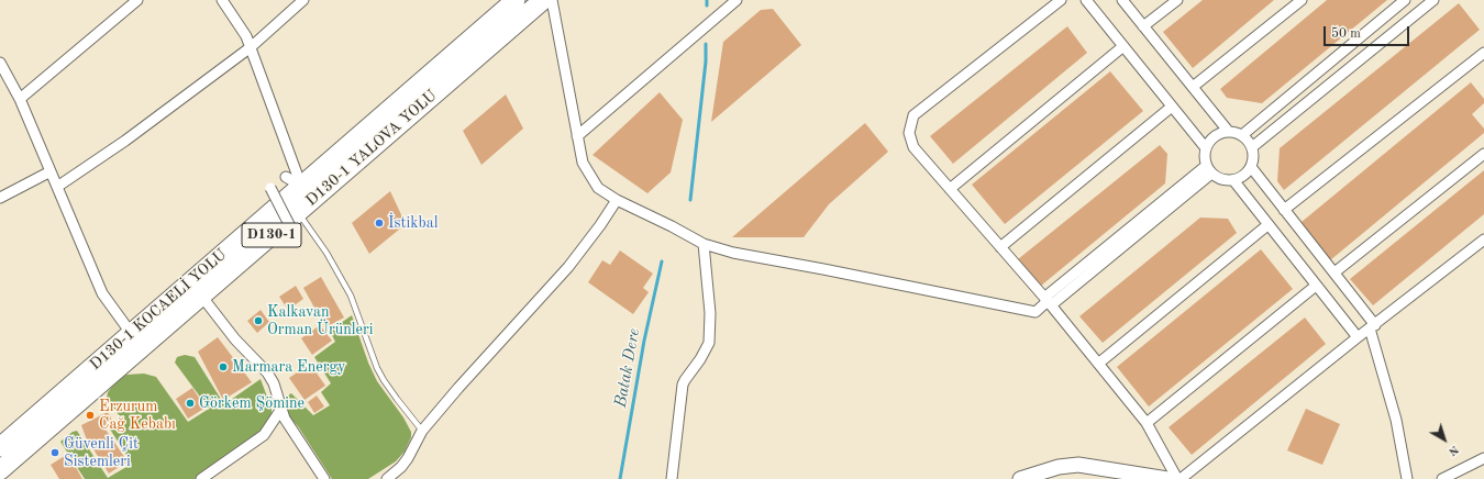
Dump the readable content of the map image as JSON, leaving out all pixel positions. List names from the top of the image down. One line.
{"streets":{"highway":["D130-1 YALOVA YOLU","D130-1","D130-1 KOCAELİ YOLU"]},"water":["Batak Dere"],"places":["İstikbal","Kalkavan Orman Ürünleri","Marmara Energy","Görkem Şömine","Erzurum Cağ Kebabı","Güvenli Çit Sistemleri"],"scale_bar":"50 m","north":"bottom right"}
